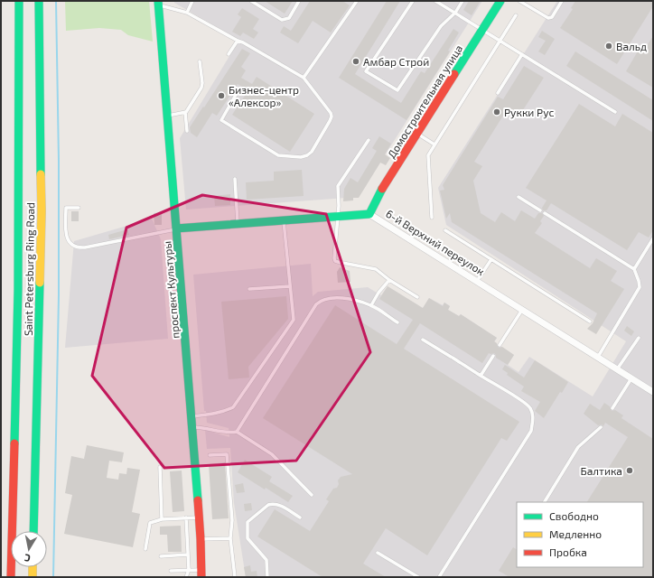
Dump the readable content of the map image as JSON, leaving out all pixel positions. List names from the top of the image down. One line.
{"streets":{"main road":["Домостроительная улица","6-й Верхний переулок","Saint Petersburg Ring Road","проспект Культуры"]},"crossings":[["Домостроительная улица","6-й Верхний переулок"],["6-й Верхний переулок","проспект Культуры"]],"places":["Вальд","Амбар Строй","Бизнес-центр «Алексор»","Рукки Рус","Балтика"],"legend":["Свободно","Медленно","Пробка"],"north":"bottom"}
